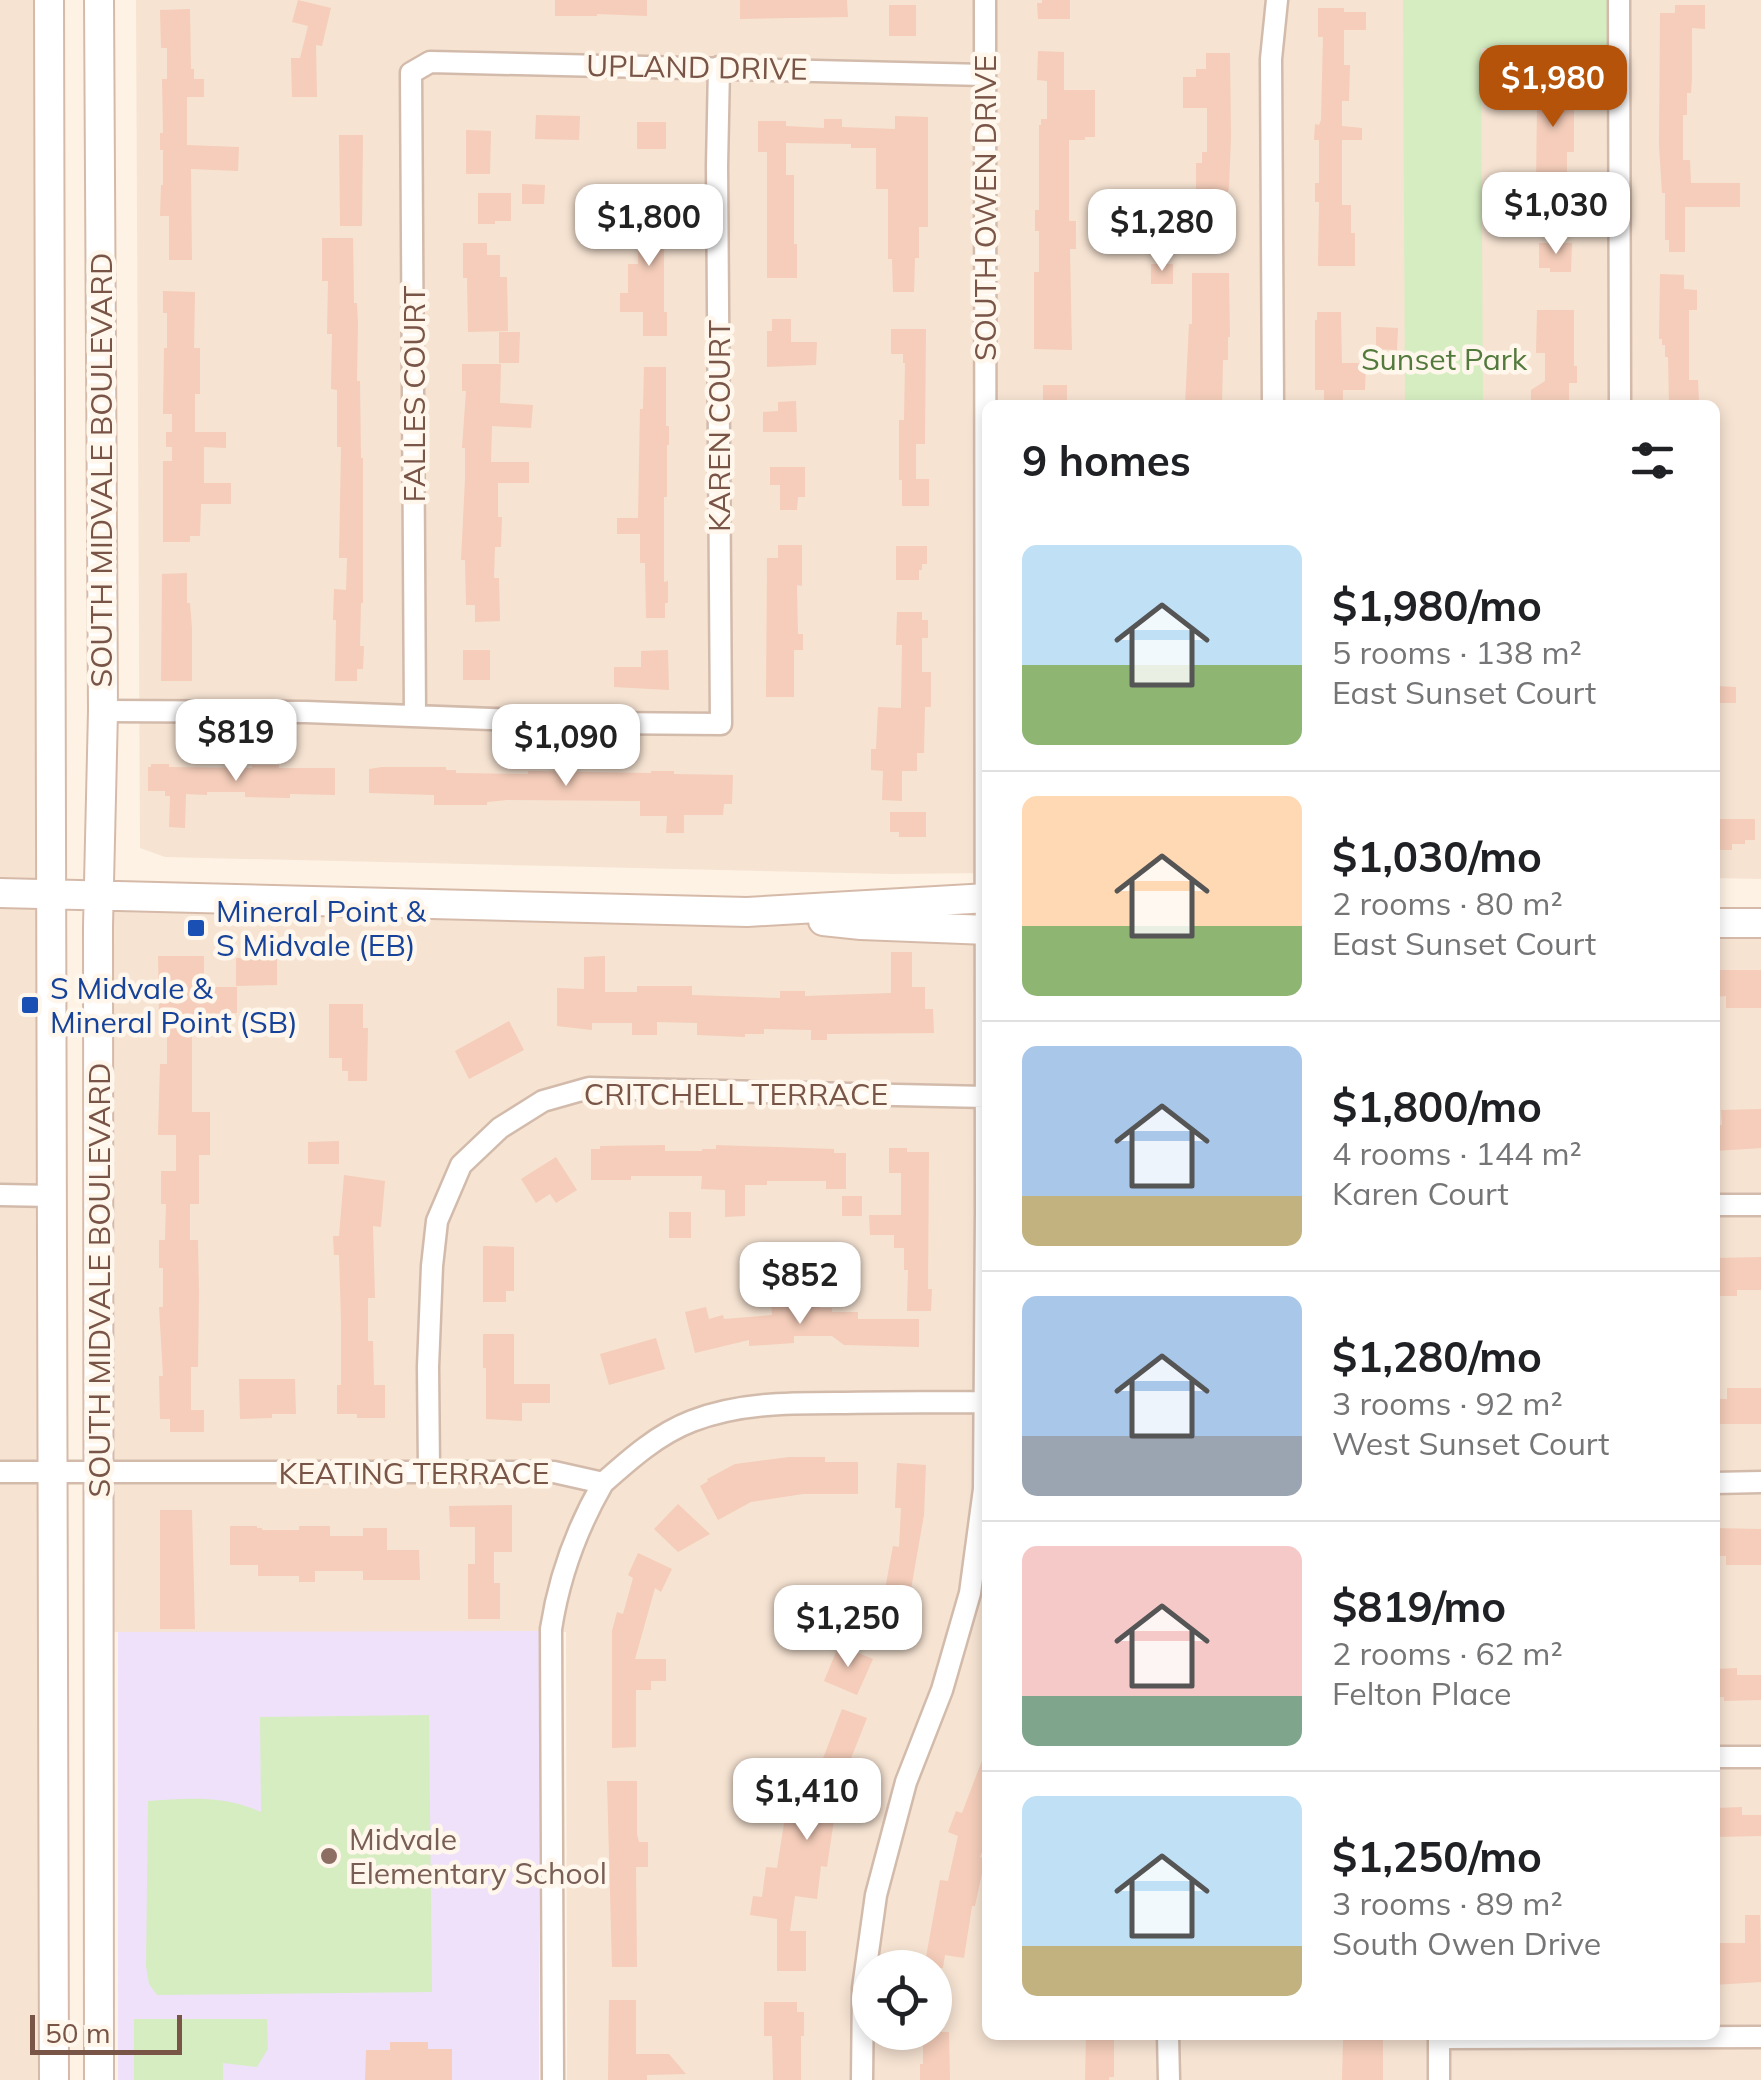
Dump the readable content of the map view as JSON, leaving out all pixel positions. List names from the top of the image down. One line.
{"streets":{"main road":["SOUTH MIDVALE BOULEVARD"],"street":["UPLAND DRIVE","SOUTH OWEN DRIVE","FALLES COURT","KAREN COURT","CRITCHELL TERRACE","KEATING TERRACE"]},"crossings":[["UPLAND DRIVE","SOUTH OWEN DRIVE"],["UPLAND DRIVE","FALLES COURT"],["UPLAND DRIVE","KAREN COURT"],["FALLES COURT","KAREN COURT"],["SOUTH MIDVALE BOULEVARD","KEATING TERRACE"],["CRITCHELL TERRACE","KEATING TERRACE"]],"parks":["Sunset Park"],"places":{"transit":["Mineral Point & S Midvale (EB)","S Midvale & Mineral Point (SB)"],"other":["Midvale Elementary School"]},"scale_bar":"50 m","page":{"price":["$1,980","$1,030","$1,800","$1,280","$819","$1,090","$852","$1,250","$1,410"],"heading":"9 homes","list":[{"name":"$1,980/mo","note":"5 rooms · 138 m² · East Sunset Court"},{"name":"$1,030/mo","note":"2 rooms · 80 m² · East Sunset Court"},{"name":"$1,800/mo","note":"4 rooms · 144 m² · Karen Court"},{"name":"$1,280/mo","note":"3 rooms · 92 m² · West Sunset Court"},{"name":"$819/mo","note":"2 rooms · 62 m² · Felton Place"},{"name":"$1,250/mo","note":"3 rooms · 89 m² · South Owen Drive"}],"scale":"50 m"}}
